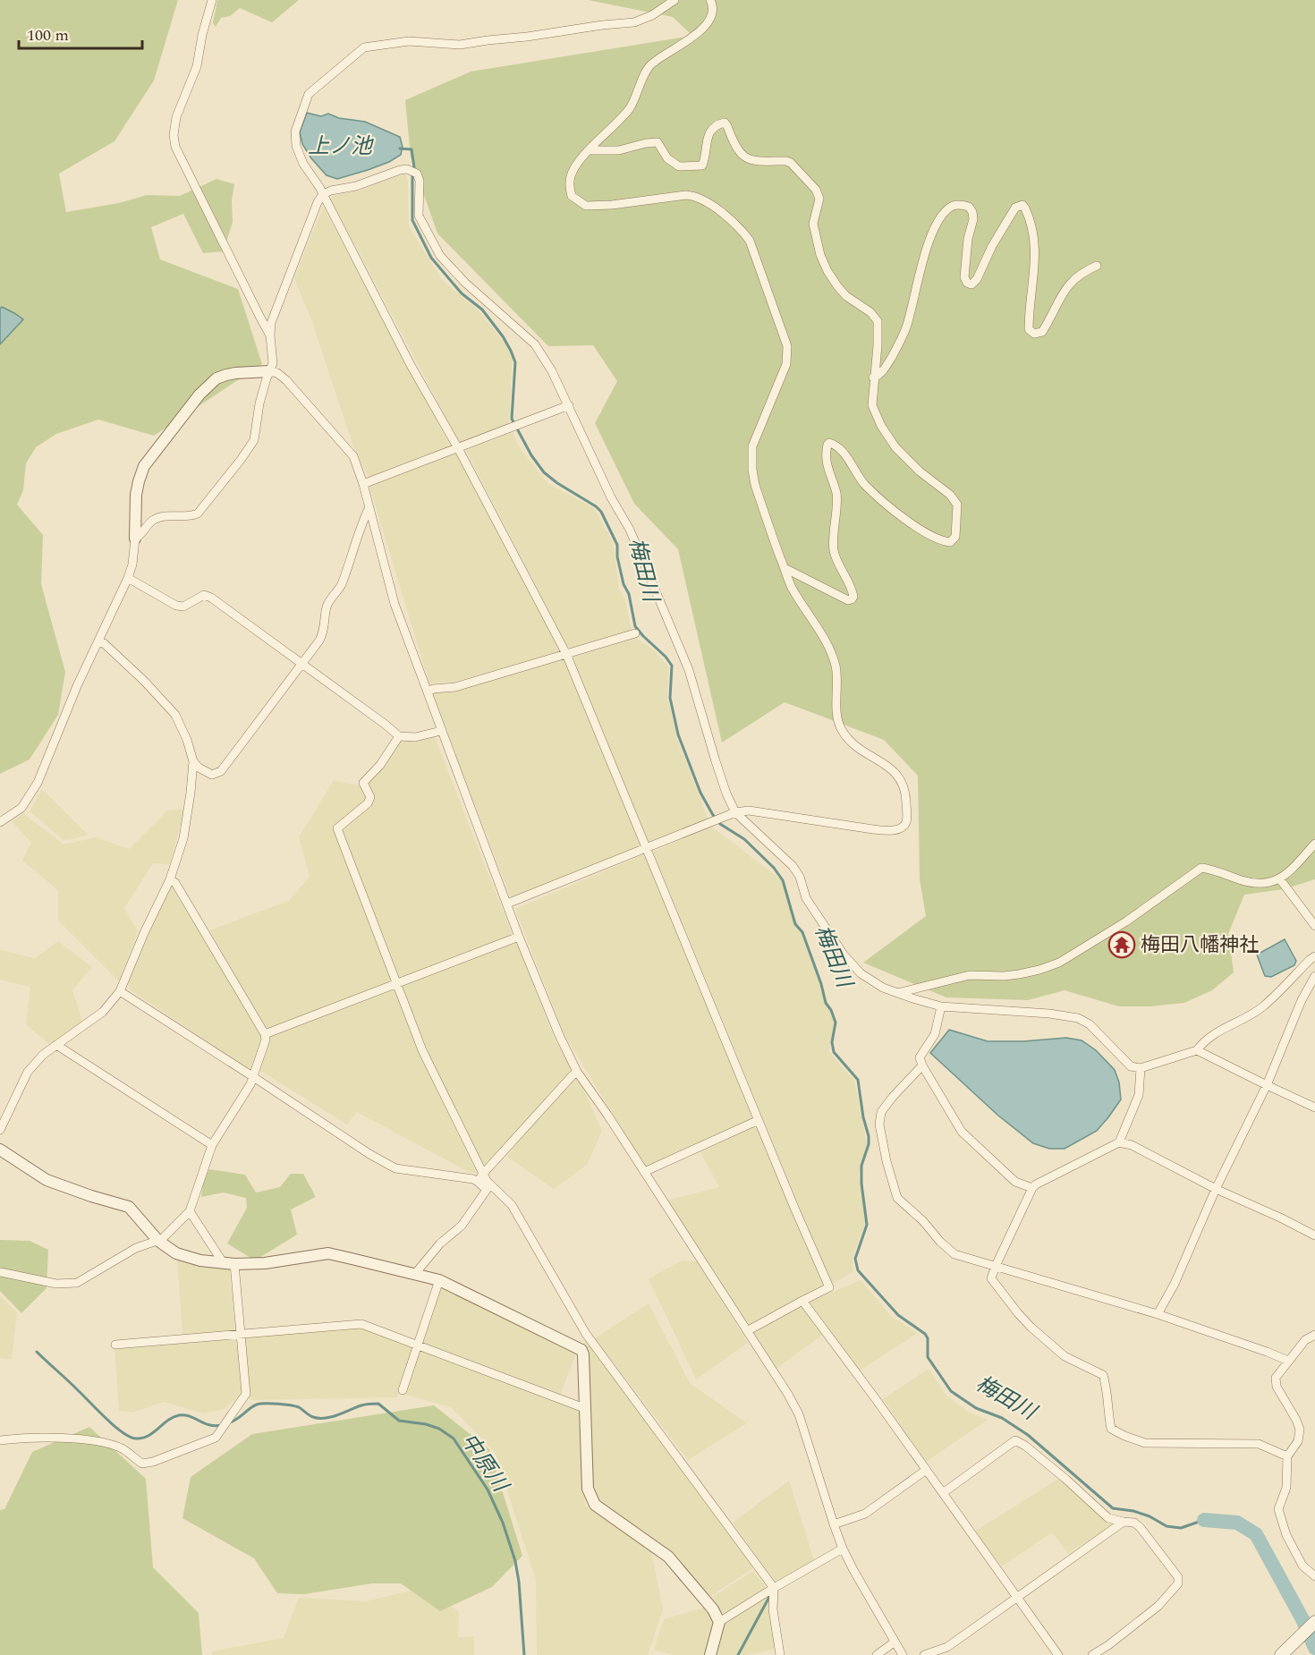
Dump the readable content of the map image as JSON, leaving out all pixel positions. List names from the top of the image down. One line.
{"water":["上ノ池","梅田川","中原川"],"places":{"temple":["梅田八幡神社"]},"scale_bar":"100 m"}
